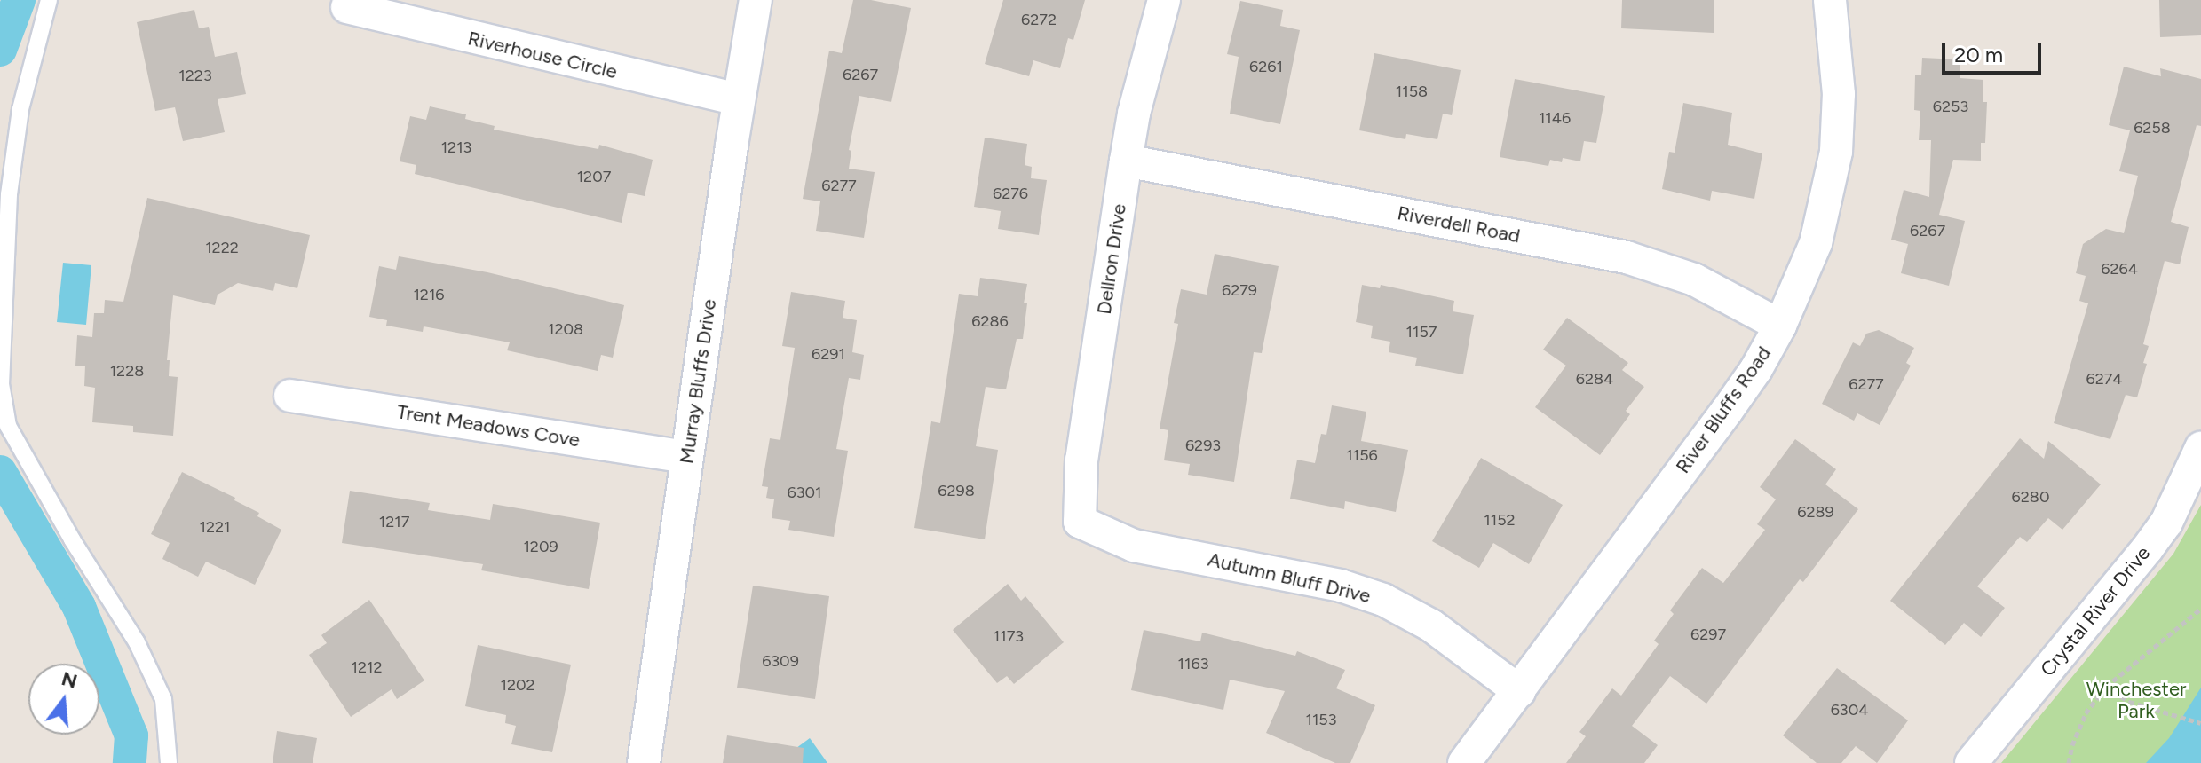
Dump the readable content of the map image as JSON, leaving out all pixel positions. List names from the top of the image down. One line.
{"streets":{"street":["Riverhouse Circle","Riverdell Road","Dellron Drive","Murray Bluffs Drive","River Bluffs Road","Trent Meadows Cove","Autumn Bluff Drive","Crystal River Drive"]},"crossings":[["Riverhouse Circle","Murray Bluffs Drive"],["Riverdell Road","Dellron Drive"],["Riverdell Road","River Bluffs Road"],["Dellron Drive","Autumn Bluff Drive"],["Murray Bluffs Drive","Trent Meadows Cove"],["River Bluffs Road","Autumn Bluff Drive"]],"parks":["Winchester Park"],"house_numbers":["6272","6261","6267","1223","1158","6253","1146","6258","1213","1207","6277","6276","6267","1222","6264","6279","1216","6286","1208","1157","6291","1228","6284","6274","6277","6293","1156","6298","6301","6280","6289","1152","1217","1221","1209","6297","1173","6309","1163","1212","1202","6304","1153"],"scale_bar":"20 m","north":"top"}
